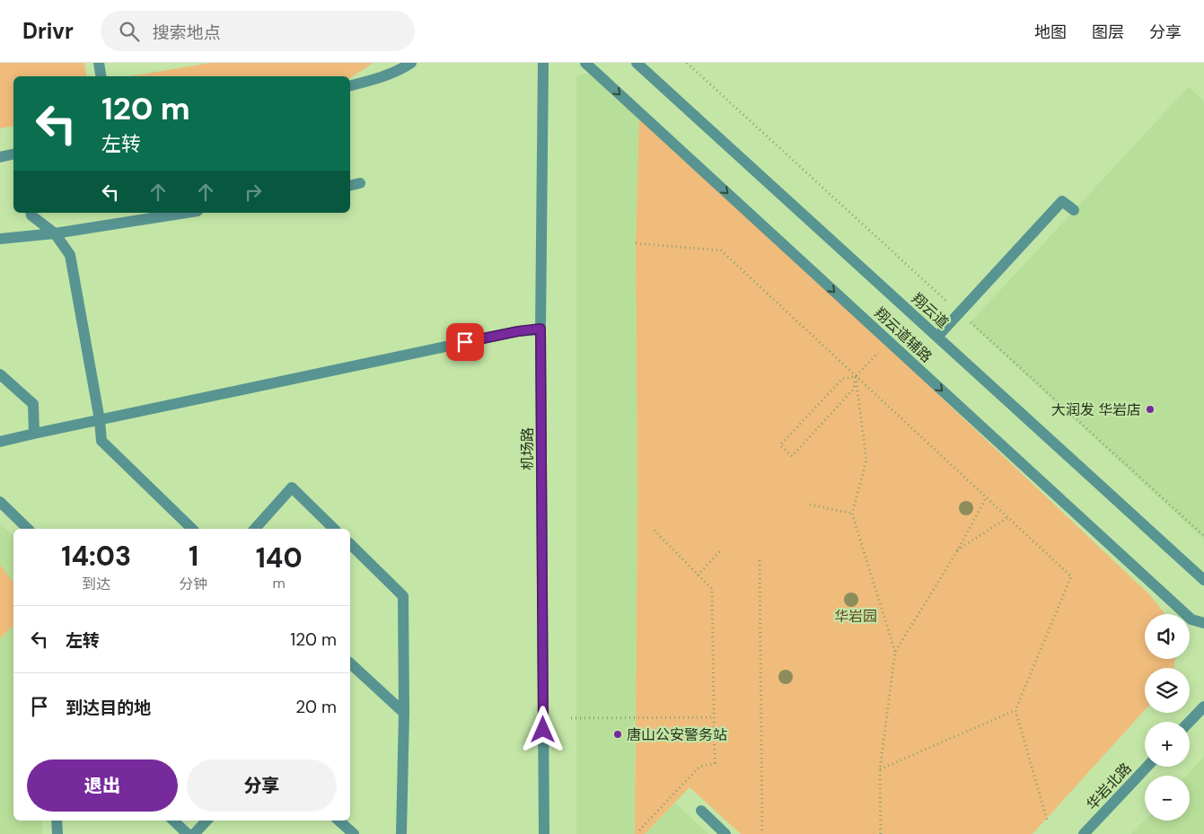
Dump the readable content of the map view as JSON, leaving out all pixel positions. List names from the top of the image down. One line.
{"streets":{"street":["翔云道","翔云道辅路","机场路","华岩北路"]},"one_way":["翔云道辅路"],"parks":["华岩园"],"places":["大润发 华岩店","唐山公安警务站"],"page":{"header":"Drivr","search":"搜索地点","nav":["地图","图层","分享"],"turn":["120 m","左转"],"eta":["14:03","到达","1","分钟","140","m"],"list":[{"name":"左转","value":"120 m"},{"name":"到达目的地","value":"20 m"}],"map_buttons":["+","−"],"buttons":["退出","分享"]}}
